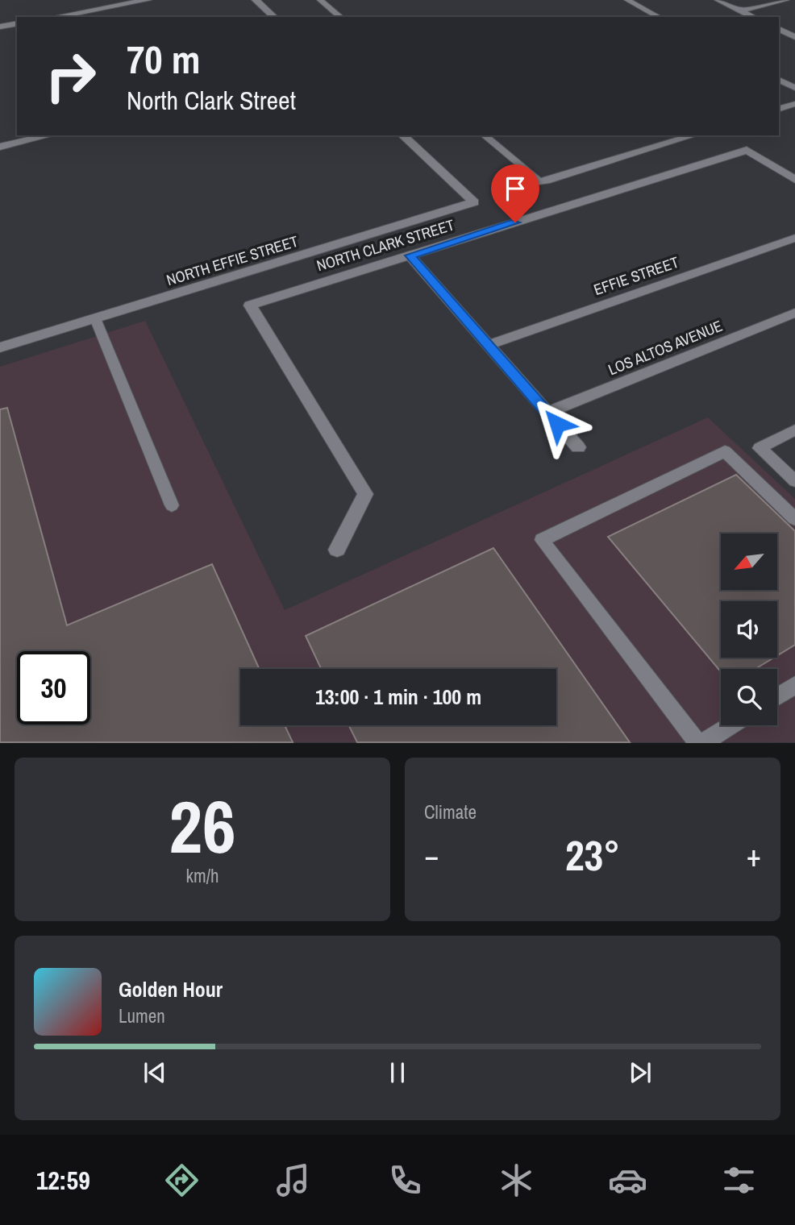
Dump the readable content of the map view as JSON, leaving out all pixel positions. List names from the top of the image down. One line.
{"streets":{"street":["NORTH CLARK STREET","NORTH EFFIE STREET","EFFIE STREET","LOS ALTOS AVENUE"]},"north":"bottom left","page":{"turn":["70 m","North Clark Street"],"limit":"30","trip":"13:00 · 1 min · 100 m","tile":[["26","km/h"],"Climate"],"heat":["−","23°","+"],"song":["Golden Hour","Lumen"],"tabs":"12:59"}}
